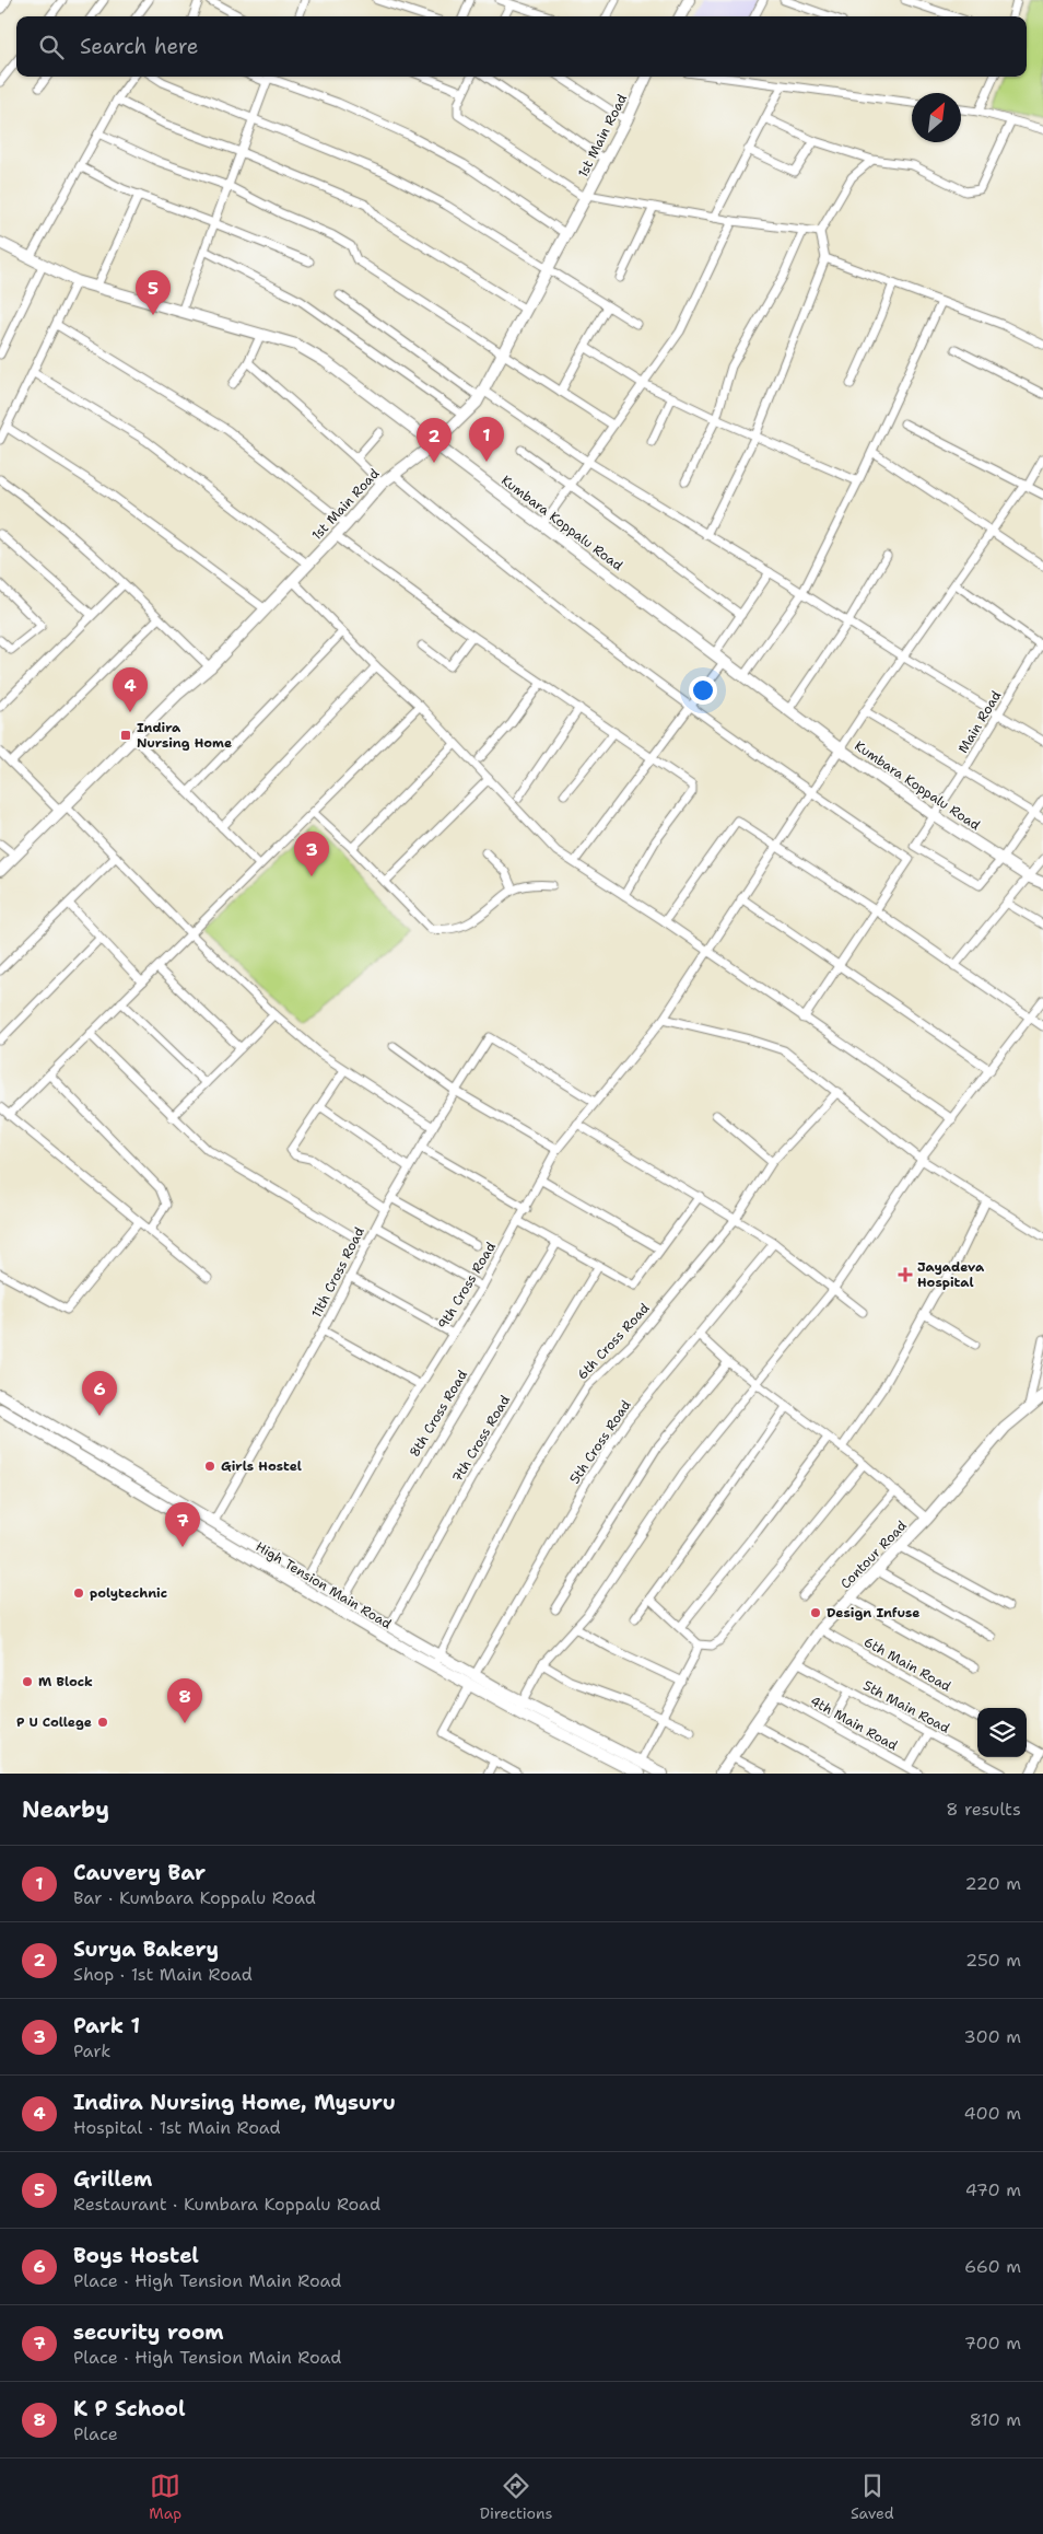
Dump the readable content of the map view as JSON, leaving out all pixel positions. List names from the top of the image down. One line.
{"streets":{"street":["1st Main Road","Kumbara Koppalu Road","Main Road","11th Cross Road","9th Cross Road","6th Cross Road","8th Cross Road","7th Cross Road","5th Cross Road","Contour Road","High Tension Main Road","6th Main Road","5th Main Road","4th Main Road"]},"crossings":[["1st Main Road","Kumbara Koppalu Road"],["Kumbara Koppalu Road","Main Road"],["Kumbara Koppalu Road","9th Cross Road"],["11th Cross Road","9th Cross Road"],["6th Cross Road","High Tension Main Road"],["5th Cross Road","High Tension Main Road"],["Contour Road","6th Main Road"],["Contour Road","5th Main Road"],["Contour Road","4th Main Road"]],"places":{"transit":["Indira Nursing Home"],"health":["Jayadeva Hospital"],"other":["Girls Hostel","polytechnic","Design Infuse","M Block","P U College"]},"north":"top right","page":{"search":"Search here","pins":["5","1","2","4","3","6","7","8"],"heading":["Nearby","8 results"],"list":[{"mark":"1","name":"Cauvery Bar","note":"Bar · Kumbara Koppalu Road","value":"220 m"},{"mark":"2","name":"Surya Bakery","note":"Shop · 1st Main Road","value":"250 m"},{"mark":"3","name":"Park 1","note":"Park","value":"300 m"},{"mark":"4","name":"Indira Nursing Home, Mysuru","note":"Hospital · 1st Main Road","value":"400 m"},{"mark":"5","name":"Grillem","note":"Restaurant · Kumbara Koppalu Road","value":"470 m"},{"mark":"6","name":"Boys Hostel","note":"Place · High Tension Main Road","value":"660 m"},{"mark":"7","name":"security room","note":"Place · High Tension Main Road","value":"700 m"},{"mark":"8","name":"K P School","note":"Place","value":"810 m"}],"nav":["Map","Directions","Saved"]}}
